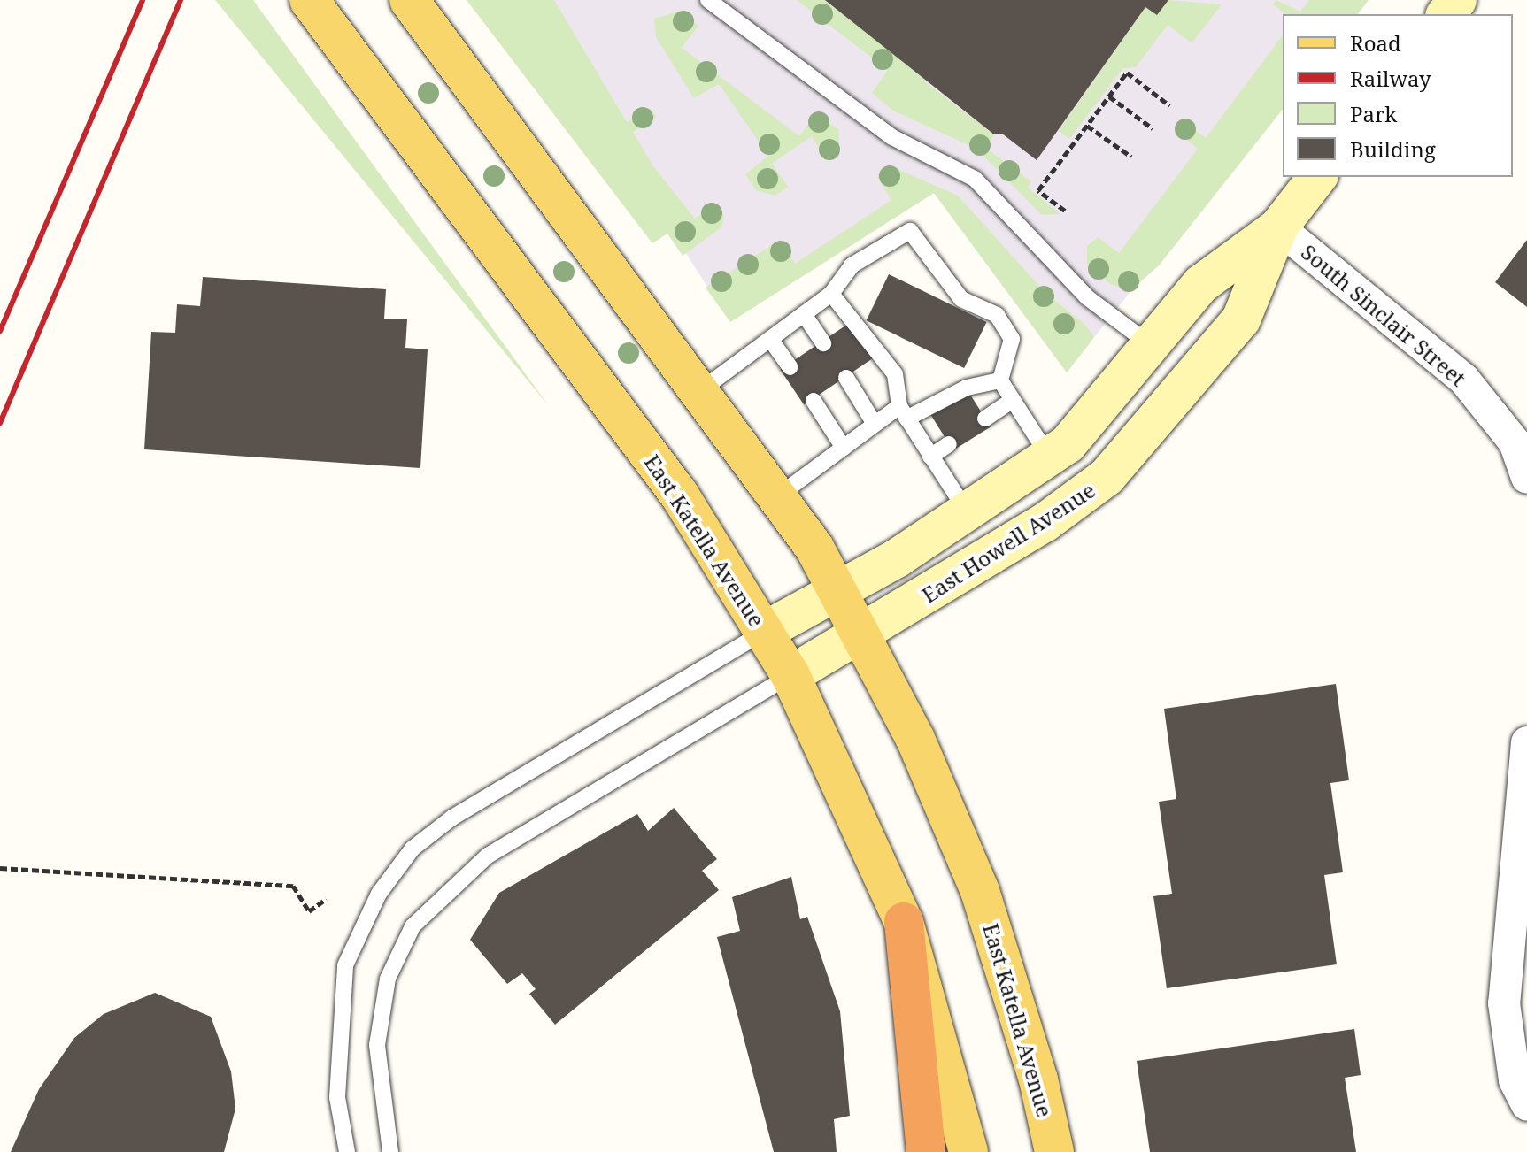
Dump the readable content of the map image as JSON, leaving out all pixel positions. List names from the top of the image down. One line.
{"streets":{"main road":["East Katella Avenue"],"street":["South Sinclair Street","East Howell Avenue"]},"crossings":[["South Sinclair Street","East Howell Avenue"],["East Katella Avenue","East Howell Avenue"]],"legend":["Road","Railway","Park","Building"]}
